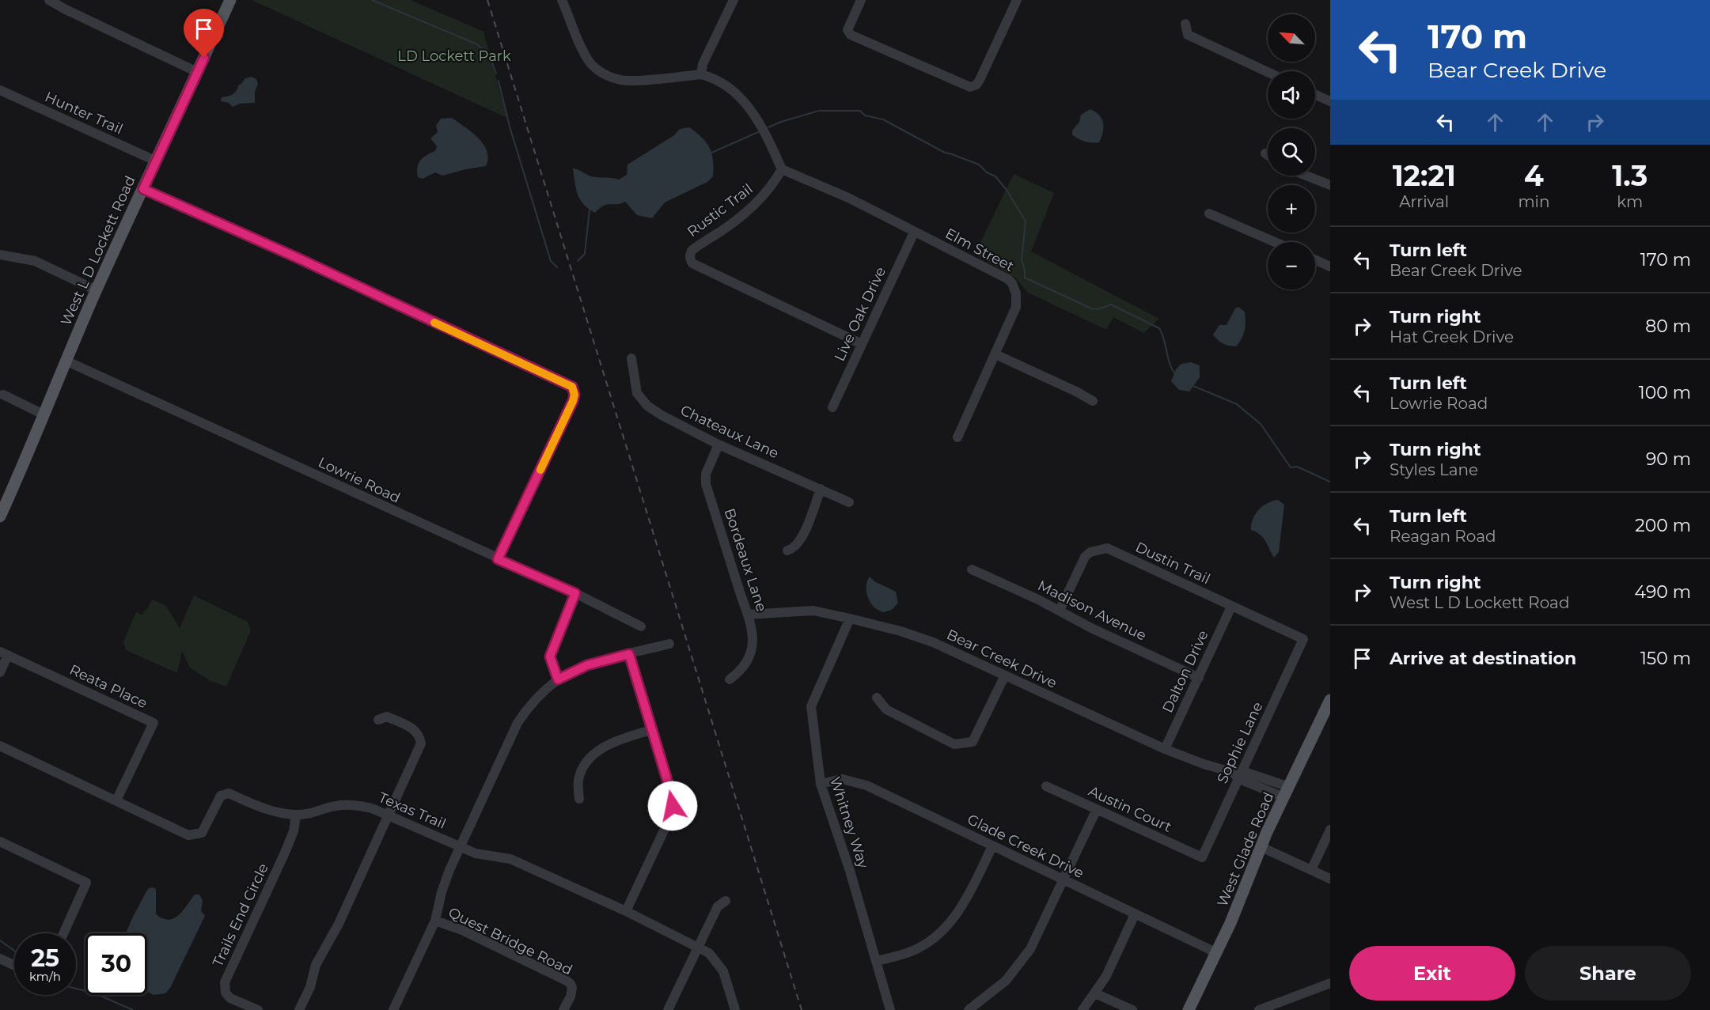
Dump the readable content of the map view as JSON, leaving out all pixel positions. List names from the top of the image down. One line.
{"streets":{"main road":["West L D Lockett Road","West Glade Road"],"street":["Hunter Trail","Rustic Trail","Elm Street","Live Oak Drive","Chateaux Lane","Lowrie Road","Bordeaux Lane","Dustin Trail","Madison Avenue","Bear Creek Drive","Dalton Drive","Reata Place","Sophie Lane","Austin Court","Texas Trail","Whitney Way","Glade Creek Drive","Trails End Circle","Quest Bridge Road"]},"crossings":[["Hunter Trail","West L D Lockett Road"],["Rustic Trail","Elm Street"],["Rustic Trail","Live Oak Drive"],["Elm Street","Live Oak Drive"],["West L D Lockett Road","Lowrie Road"],["Chateaux Lane","Bordeaux Lane"],["Bordeaux Lane","Bear Creek Drive"],["Dustin Trail","Madison Avenue"],["Dustin Trail","Dalton Drive"],["Dustin Trail","Sophie Lane"],["Madison Avenue","Dalton Drive"],["Bear Creek Drive","Dalton Drive"],["Bear Creek Drive","Sophie Lane"],["Bear Creek Drive","Whitney Way"],["Bear Creek Drive","West Glade Road"],["Reata Place","Texas Trail"],["Sophie Lane","Austin Court"],["Texas Trail","Trails End Circle"],["Whitney Way","Glade Creek Drive"],["Glade Creek Drive","West Glade Road"]],"parks":["LD Lockett Park"],"north":"top left","page":{"turn":["170 m","Bear Creek Drive"],"map_buttons":["+","−"],"eta":["12:21","Arrival","4","min","1.3","km"],"list":[{"name":"Turn left","note":"Bear Creek Drive","value":"170 m"},{"name":"Turn right","note":"Hat Creek Drive","value":"80 m"},{"name":"Turn left","note":"Lowrie Road","value":"100 m"},{"name":"Turn right","note":"Styles Lane","value":"90 m"},{"name":"Turn left","note":"Reagan Road","value":"200 m"},{"name":"Turn right","note":"West L D Lockett Road","value":"490 m"},{"name":"Arrive at destination","value":"150 m"}],"speed":"25 km/h","limit":"30","buttons":["Exit","Share"]}}
